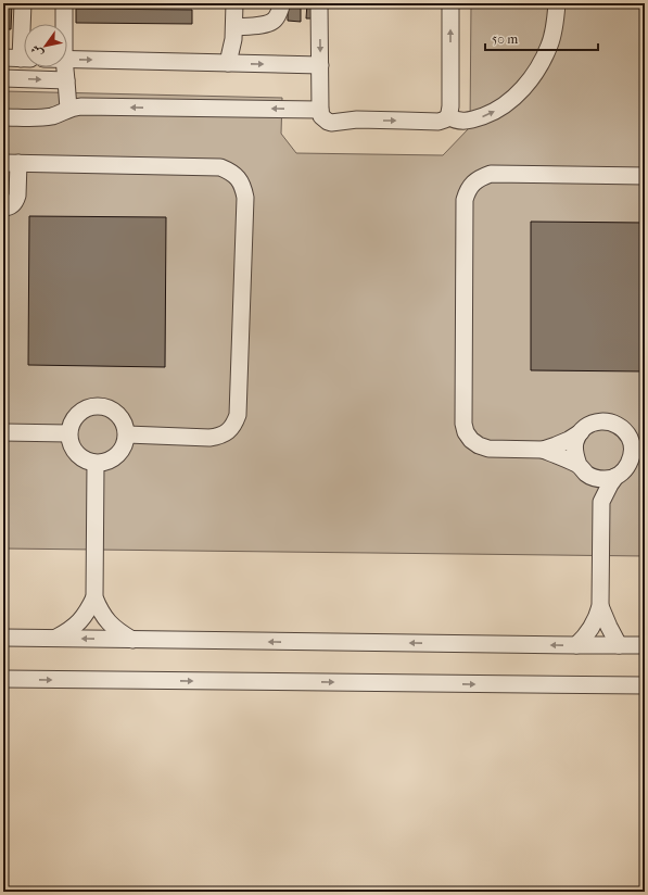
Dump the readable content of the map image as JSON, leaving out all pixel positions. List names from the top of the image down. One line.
{"scale_bar":"50 m","north":"bottom left"}
